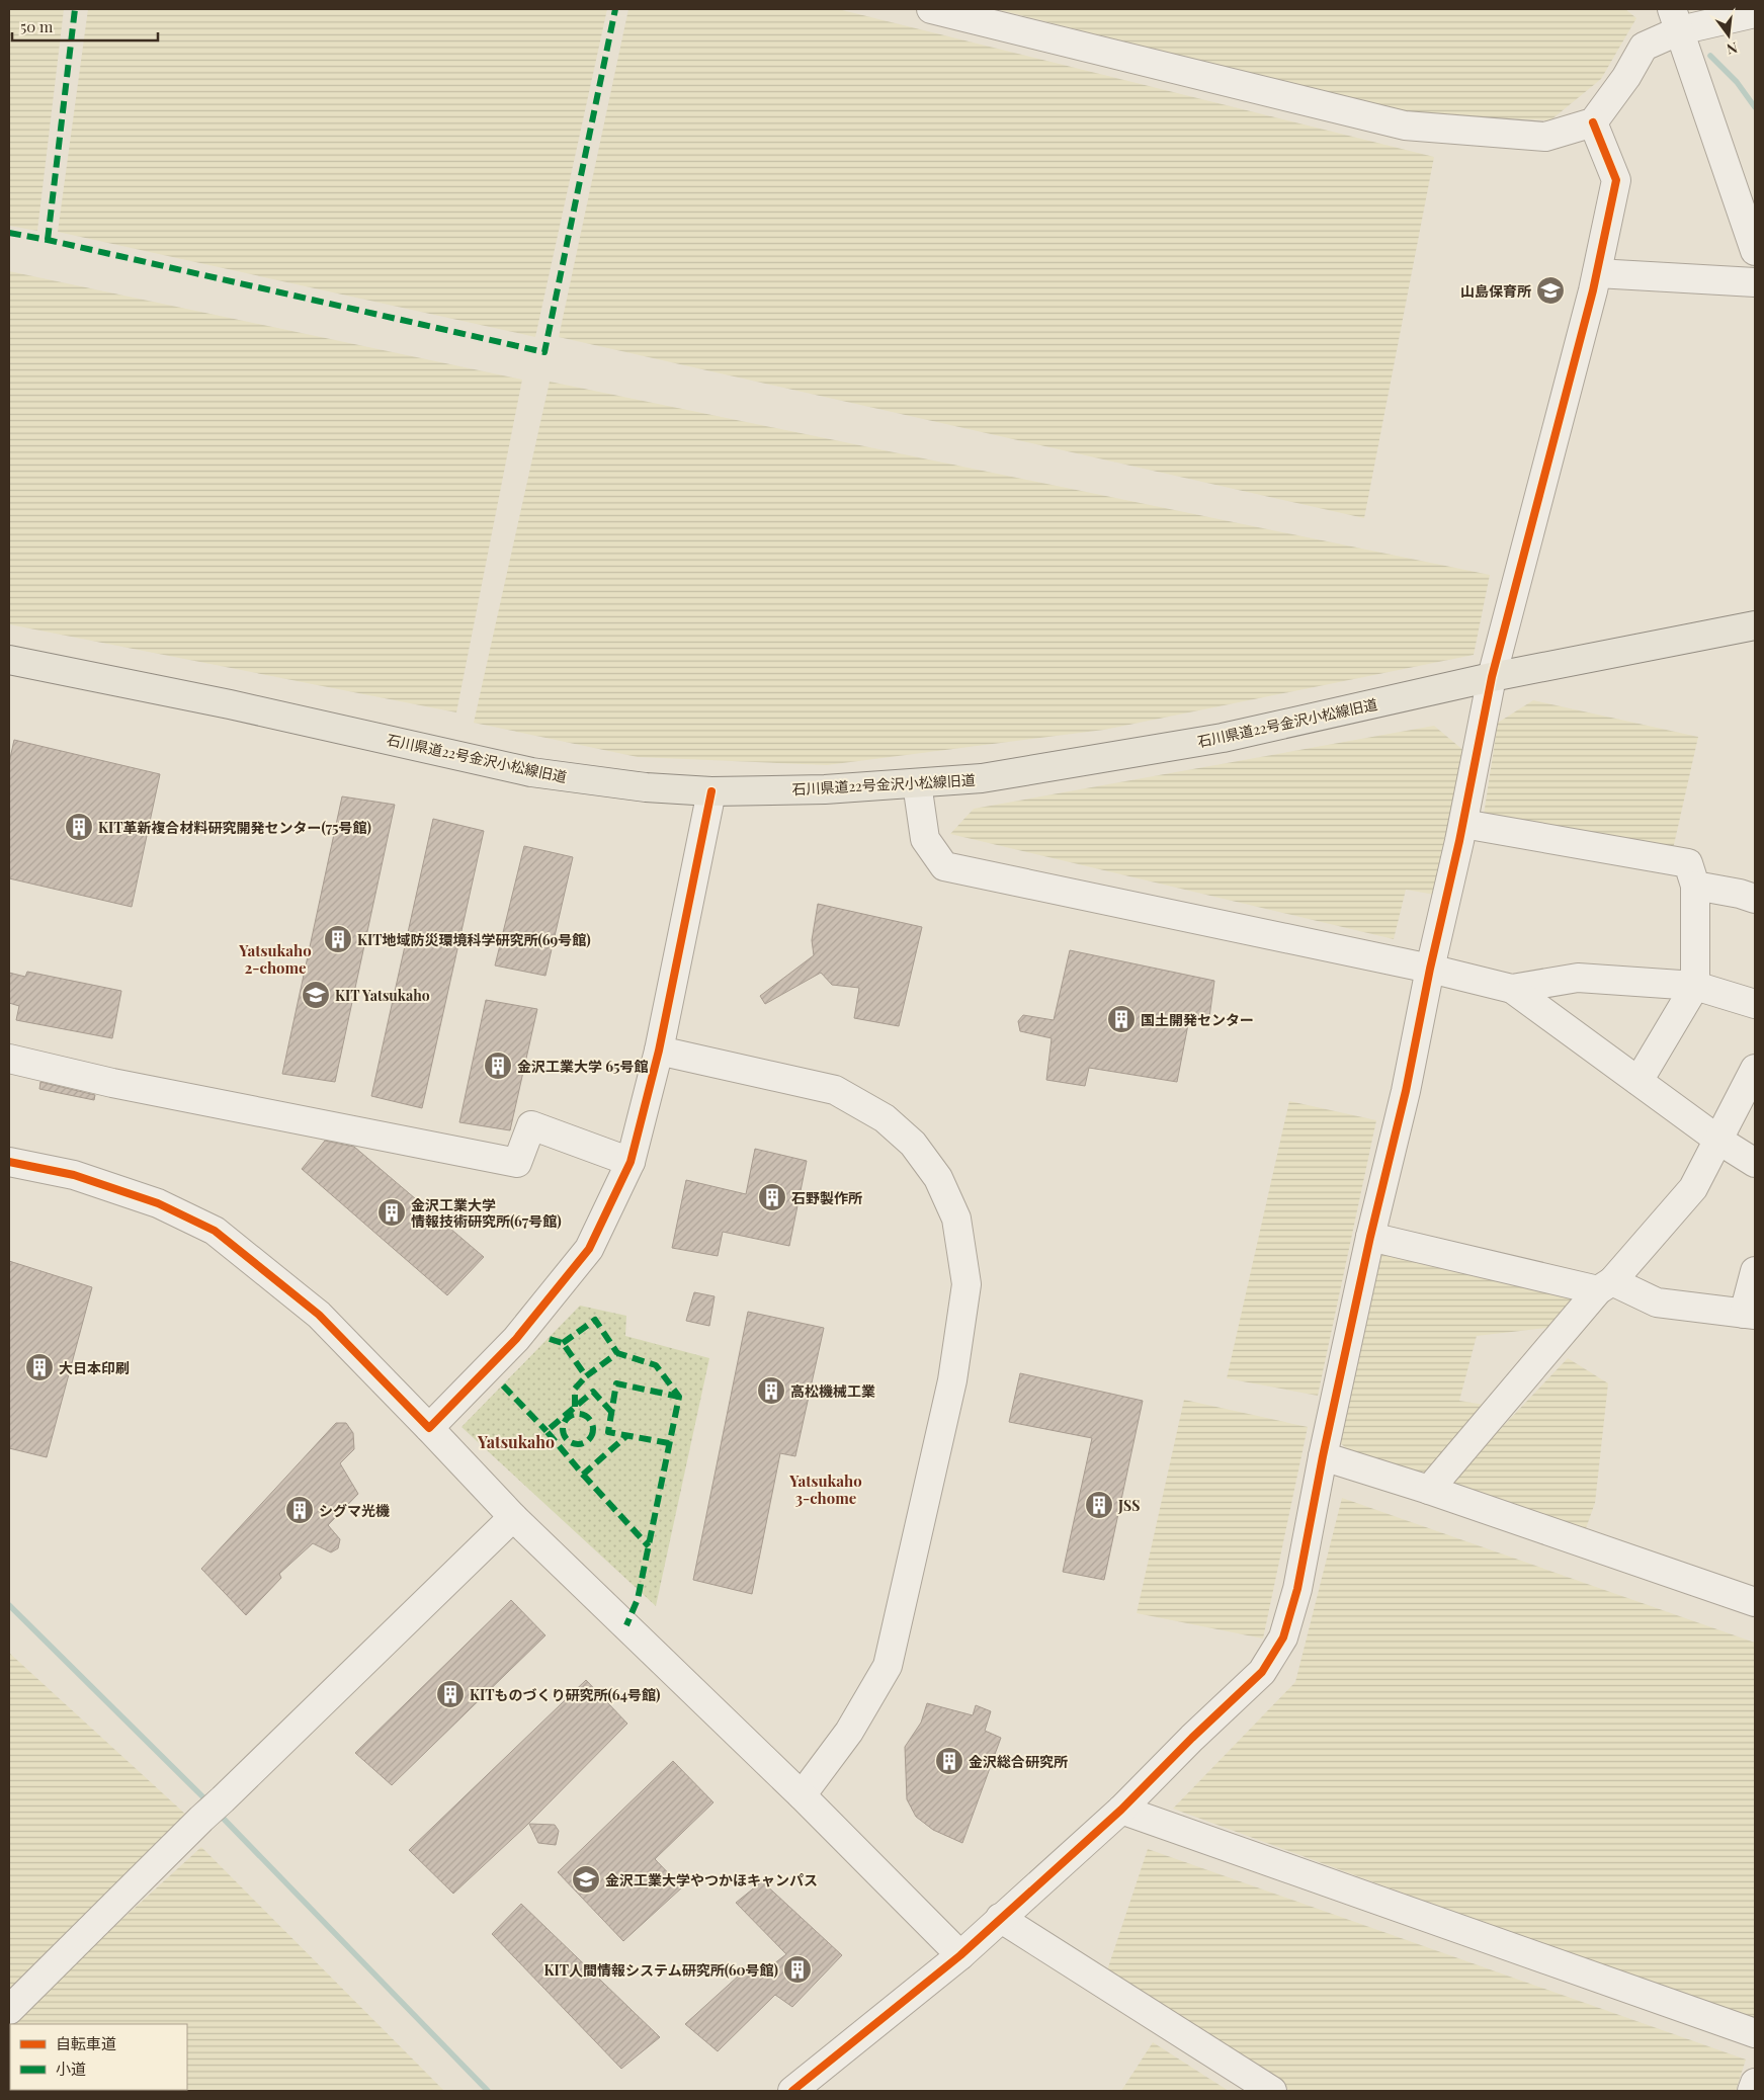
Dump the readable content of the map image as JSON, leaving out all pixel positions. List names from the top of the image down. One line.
{"streets":{"main road":["石川県道22号金沢小松線旧道"]},"districts":["Yatsukaho 2-chome","Yatsukaho","Yatsukaho 3-chome"],"places":{"school or university":["山島保育所","KIT Yatsukaho","金沢工業大学やつかほキャンパス"],"building":["KIT革新複合材料研究開発センター(75号館)","KIT地域防災環境科学研究所(69号館)","国土開発センター","金沢工業大学 65号館","石野製作所","金沢工業大学 情報技術研究所(67号館)","大日本印刷","高松機械工業","JSS","シグマ光機","KITものづくり研究所(64号館)","金沢総合研究所","KIT人間情報システム研究所(60号館)"]},"legend":["自転車道","小道"],"scale_bar":"50 m","north":"bottom"}
